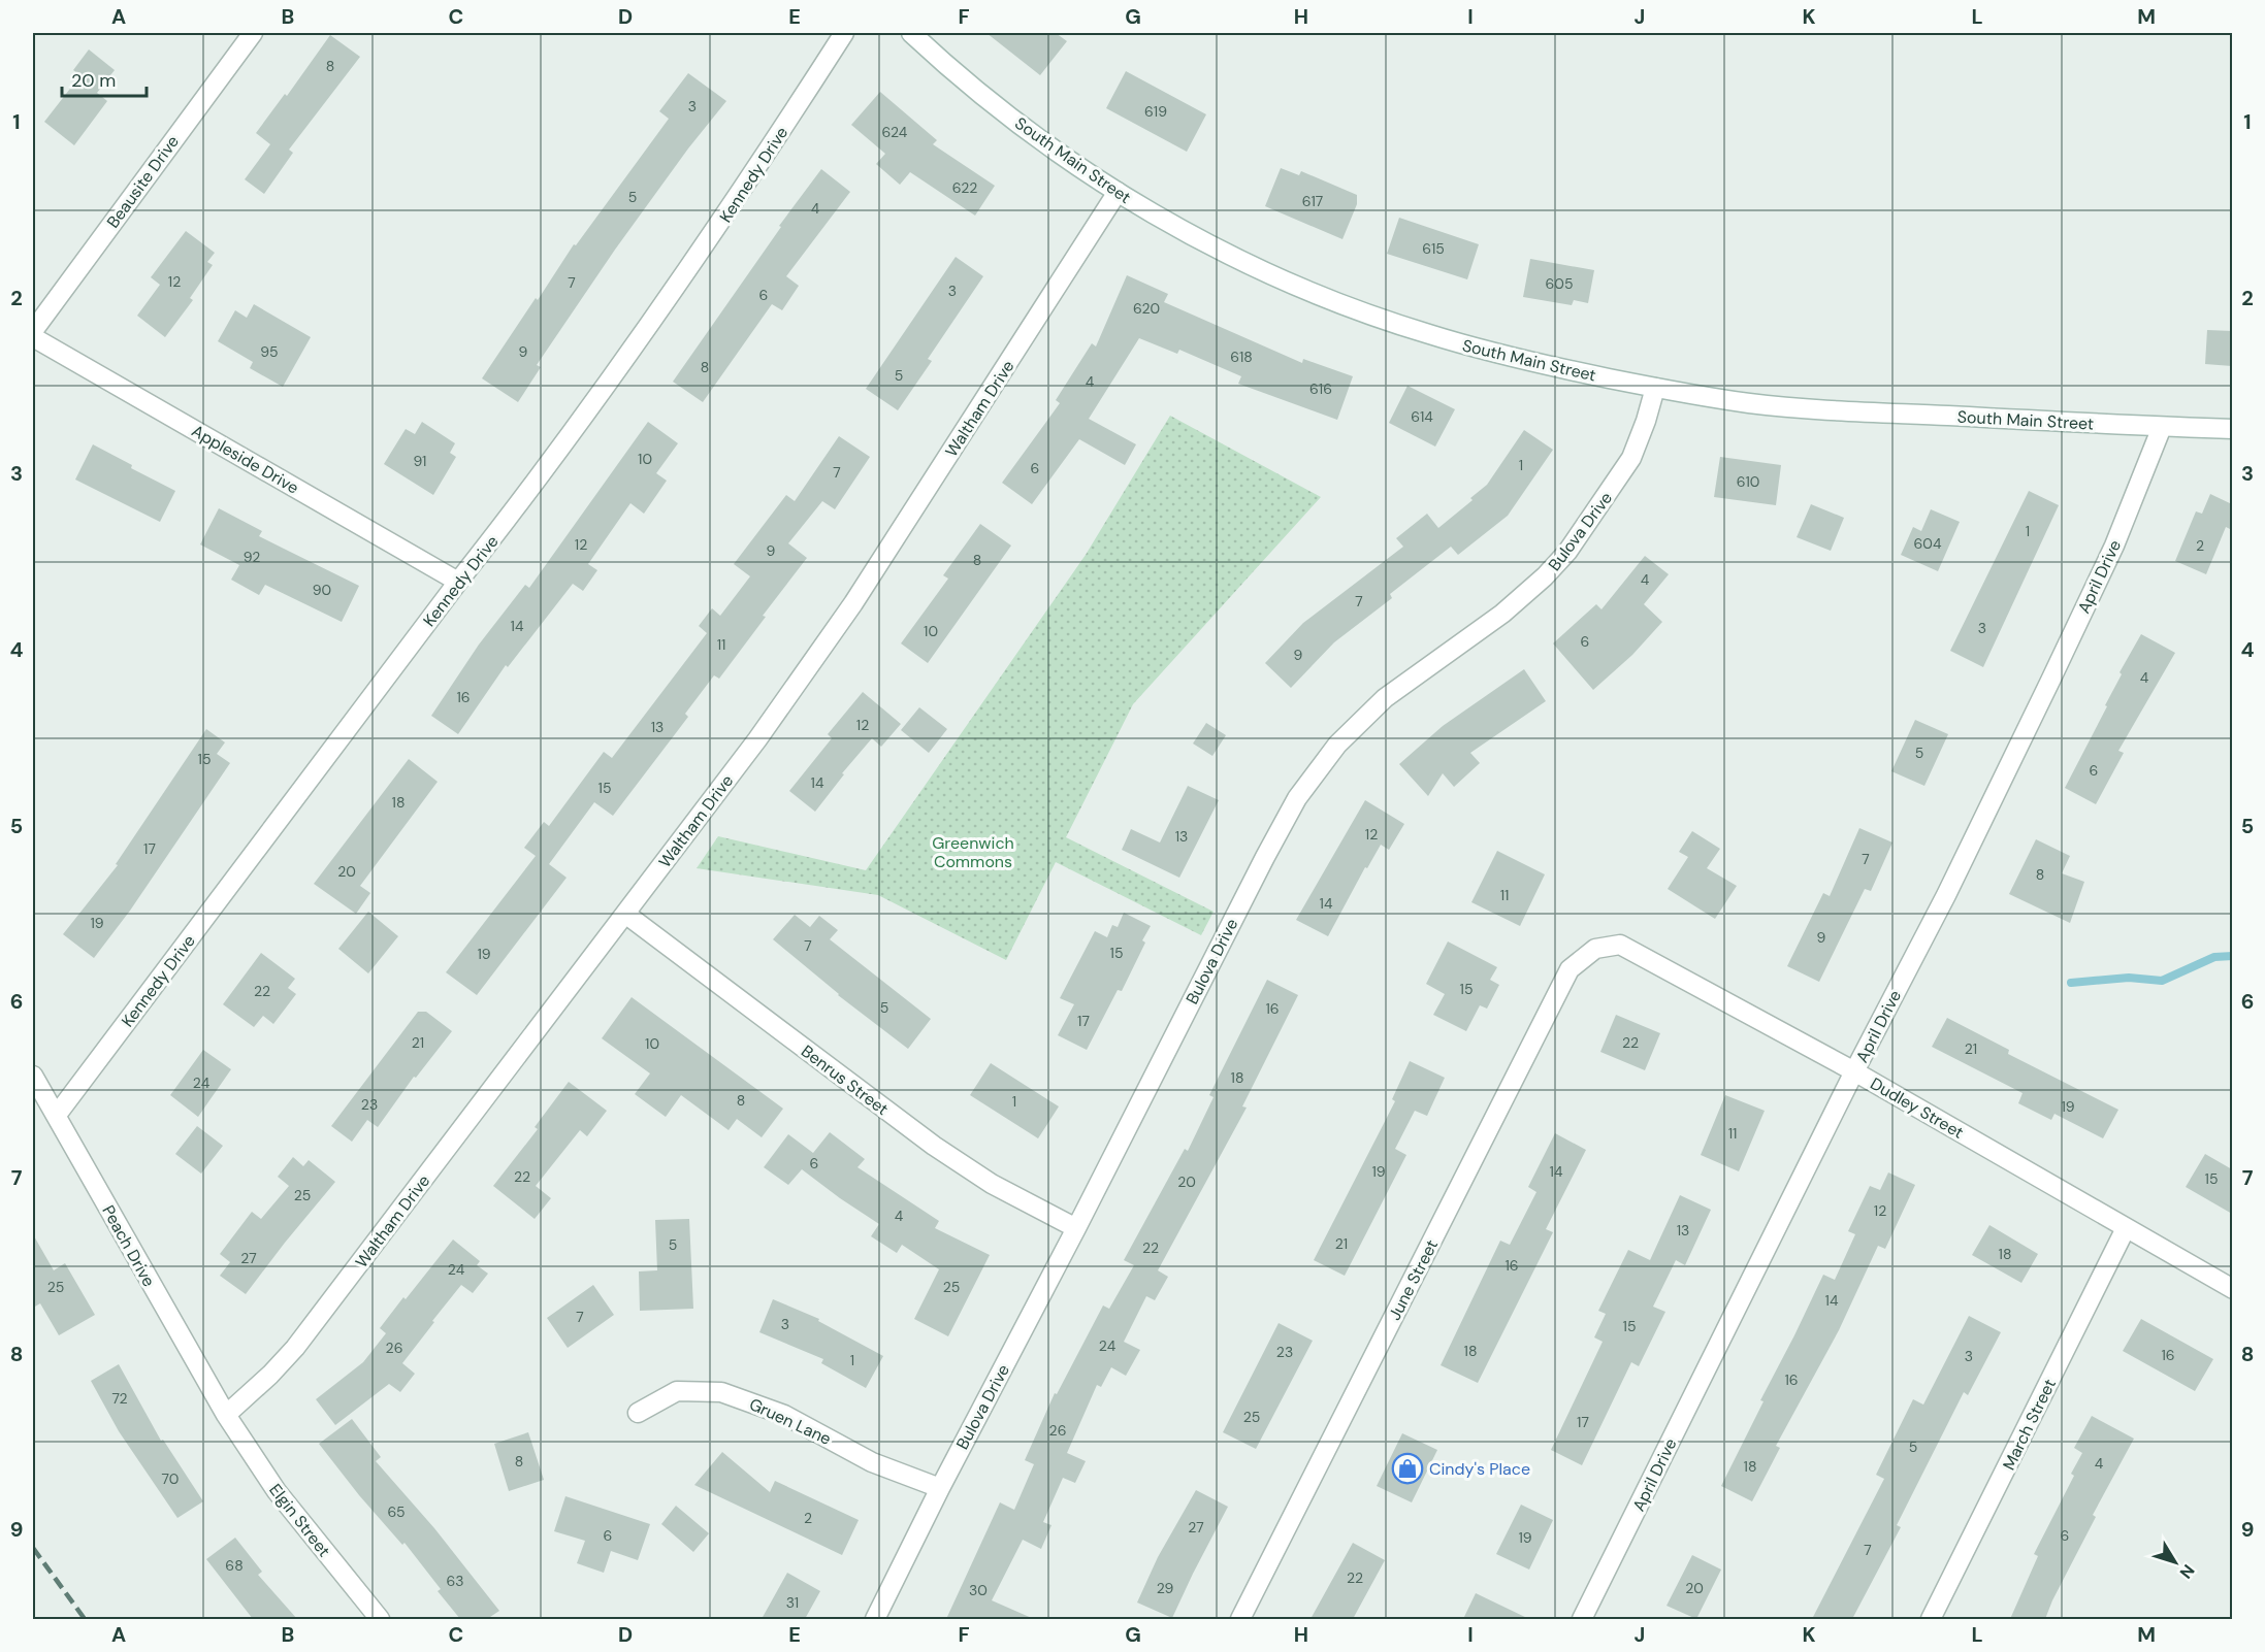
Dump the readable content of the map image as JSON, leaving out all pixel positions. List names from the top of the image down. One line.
{"streets":{"street":["South Main Street","Kennedy Drive","Beausite Drive","Waltham Drive","Appleside Drive","Bulova Drive","April Drive","Benrus Street","Dudley Street","Peach Drive","June Street","Gruen Lane","March Street","Elgin Street"]},"crossings":[["South Main Street","Waltham Drive"],["South Main Street","Bulova Drive"],["South Main Street","April Drive"],["Kennedy Drive","Appleside Drive"],["Kennedy Drive","Peach Drive"],["Waltham Drive","Benrus Street"],["Waltham Drive","Peach Drive"],["Waltham Drive","Elgin Street"],["Bulova Drive","Benrus Street"],["Bulova Drive","Gruen Lane"],["April Drive","Dudley Street"],["Dudley Street","June Street"],["Dudley Street","March Street"],["Peach Drive","Elgin Street"]],"parks":["Greenwich Commons"],"places":{"shop":["Cindy's Place"]},"house_numbers":["8","3","619","624","622","5","617","4","615","12","7","605","3","6","620","95","9","618","8","5","4","616","614","10","91","1","6","7","610","1","604","12","2","9","92","8","4","90","7","14","3","10","6","11","9","4","16","12","13","5","15","6","14","15","18","12","13","17","7","20","8","11","14","19","9","7","15","19","15","22","5","16","17","21","22","10","21","18","24","8","1","23","19","11","6","19","14","22","15","20","25","12","4","13","21","5","22","18","27","16","24","25","25","14","7","3","15","24","26","18","23","16","3","1","16","72","25","17","26","5","8","4","18","70","65","2","27","6","6","19","7","68","22","63","29","20","30","31"],"scale_bar":"20 m","north":"bottom right","grid":{"columns":["A","B","C","D","E","F","G","H","I","J","K","L","M"],"rows":["1","2","3","4","5","6","7","8","9"]}}
